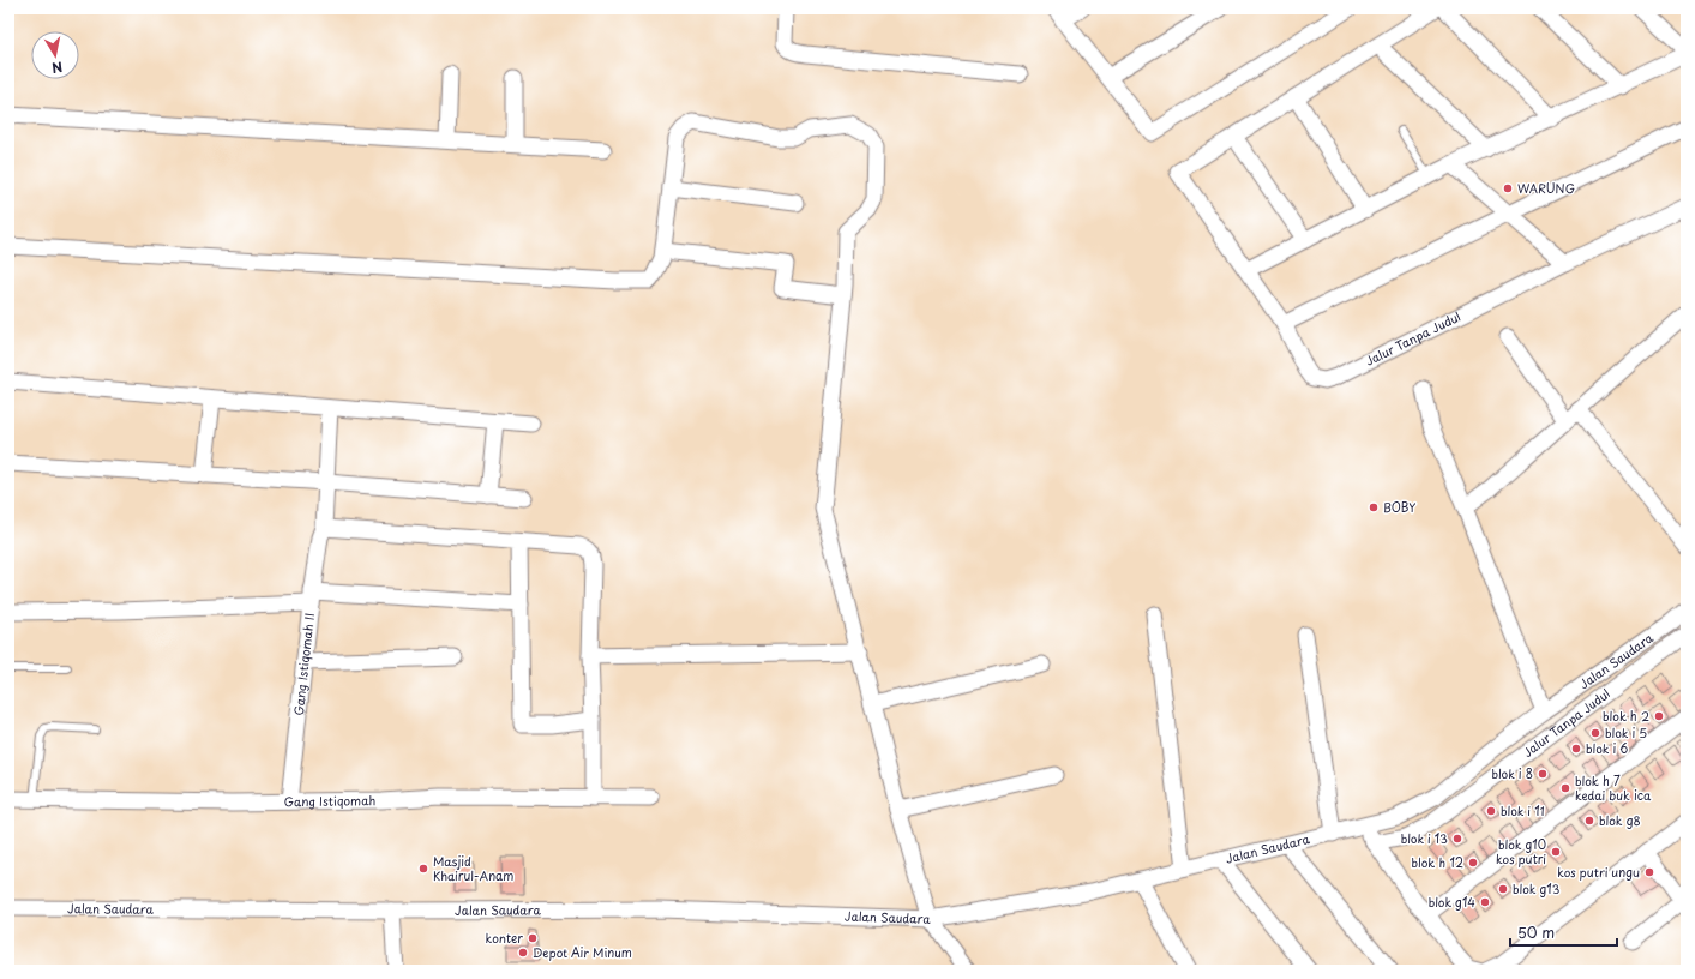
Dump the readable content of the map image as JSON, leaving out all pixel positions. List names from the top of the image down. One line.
{"streets":{"street":["Jalur Tanpa Judul","Jalan Saudara","Gang Istiqomah II","Gang Istiqomah"]},"crossings":[["Jalur Tanpa Judul","Jalan Saudara"],["Gang Istiqomah II","Gang Istiqomah"]],"places":["WARUNG","BOBY","blok h 2","blok i 5","blok i 6","blok i 8","blok h 7 kedai buk ica","blok i 11","blok g8","blok i 13","blok g10 kos putri","blok h 12","Masjid Khairul-Anam","kos putri ungu","blok g13","blok g14","konter","Depot Air Minum"],"scale_bar":"50 m","north":"bottom"}
